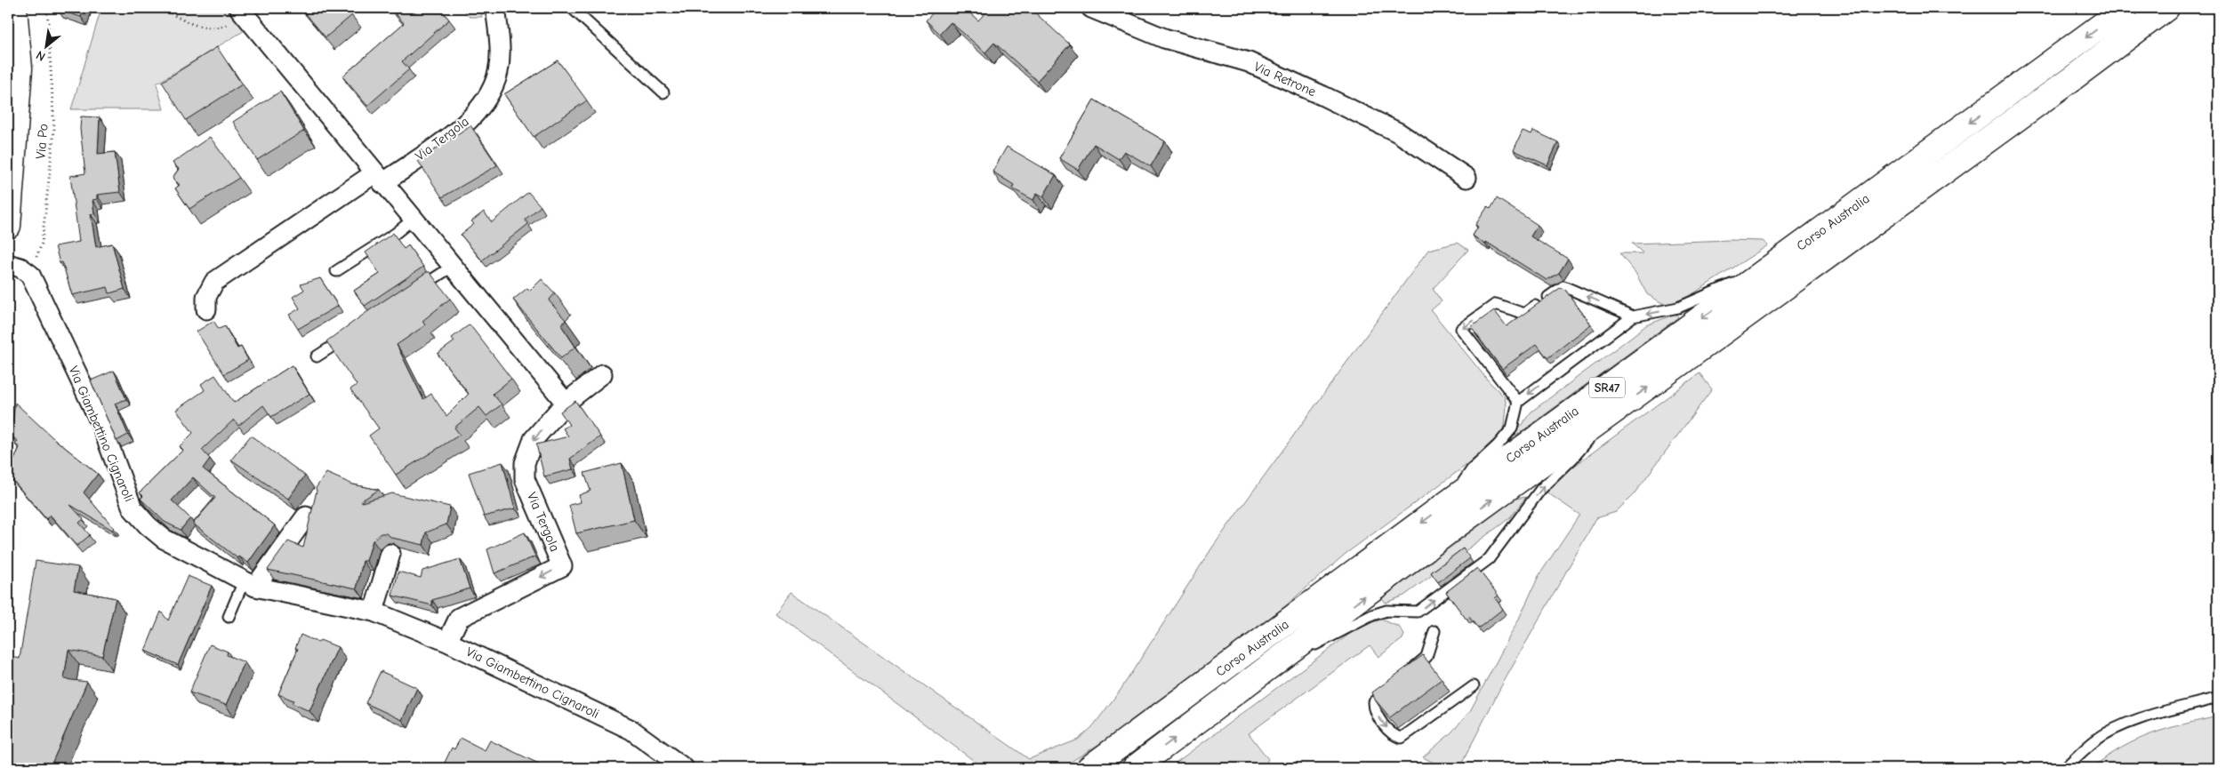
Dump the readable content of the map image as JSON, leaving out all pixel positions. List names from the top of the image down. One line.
{"streets":{"main road":["Corso Australia","SR47"],"street":["Via Retrone","Via Tergola","Via Giambettino Cignaroli"],"path":["Via Po"]},"crossings":[["Via Tergola","Via Giambettino Cignaroli"],["Via Po","Via Giambettino Cignaroli"]],"north":"bottom left"}
